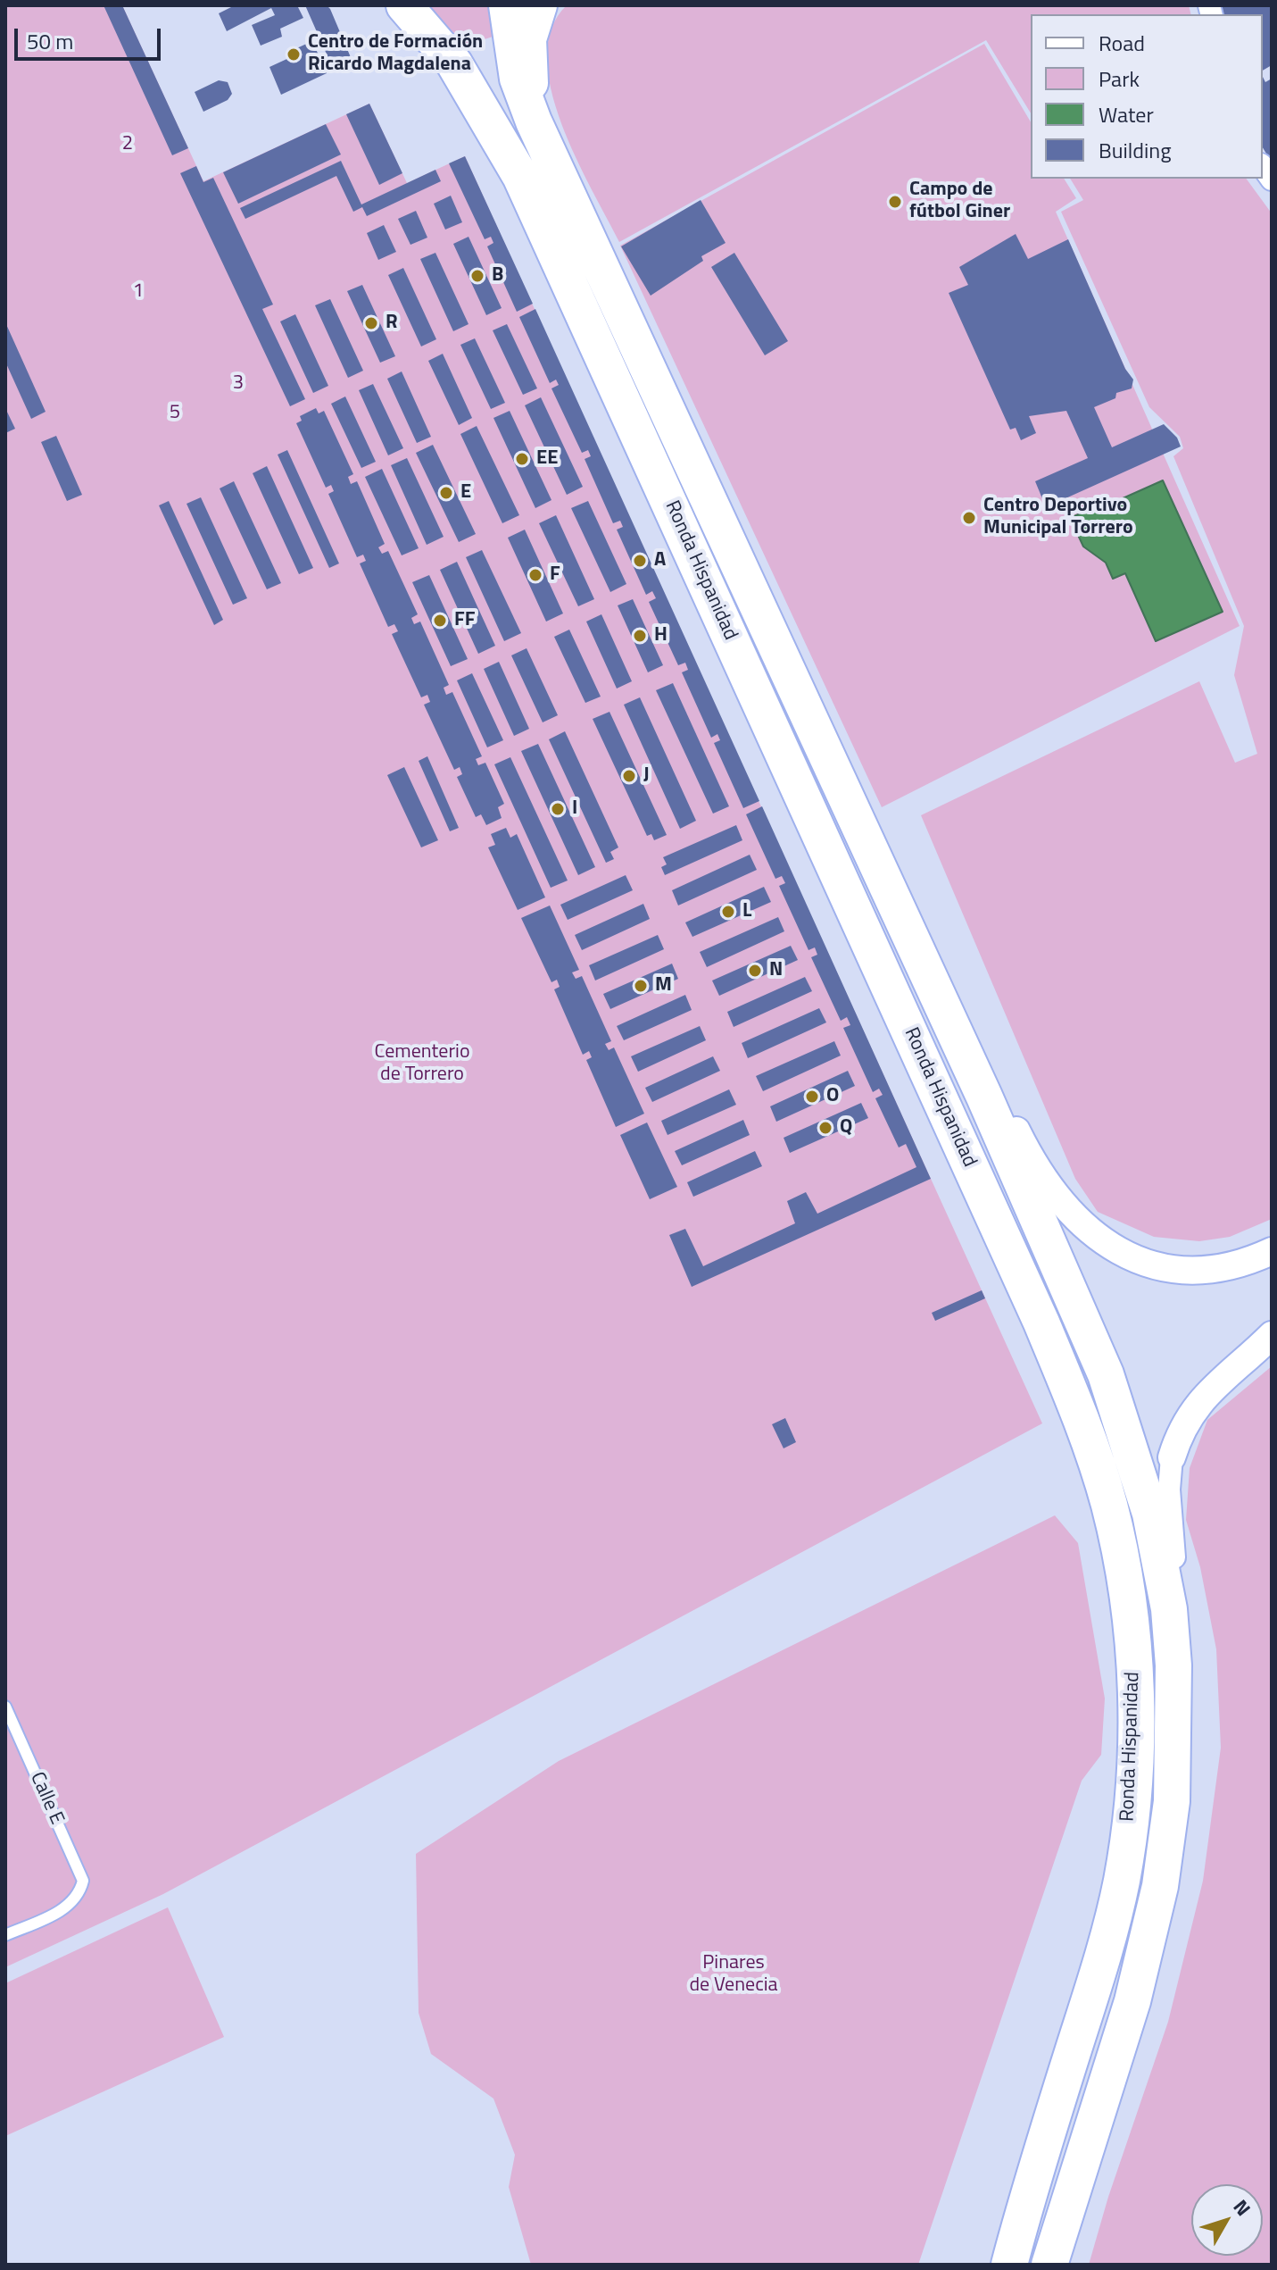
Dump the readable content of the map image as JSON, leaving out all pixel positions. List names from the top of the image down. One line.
{"streets":{"highway":["Ronda Hispanidad"],"lane":["Calle E"]},"parks":["2","1","3","5","Cementerio de Torrero","Pinares de Venecia"],"places":["Centro de Formación Ricardo Magdalena","Campo de fútbol Giner","B","R","EE","E","Centro Deportivo Municipal Torrero","A","F","FF","H","J","I","L","N","M","O","Q"],"legend":["Road","Park","Water","Building"],"scale_bar":"50 m","north":"top right"}
